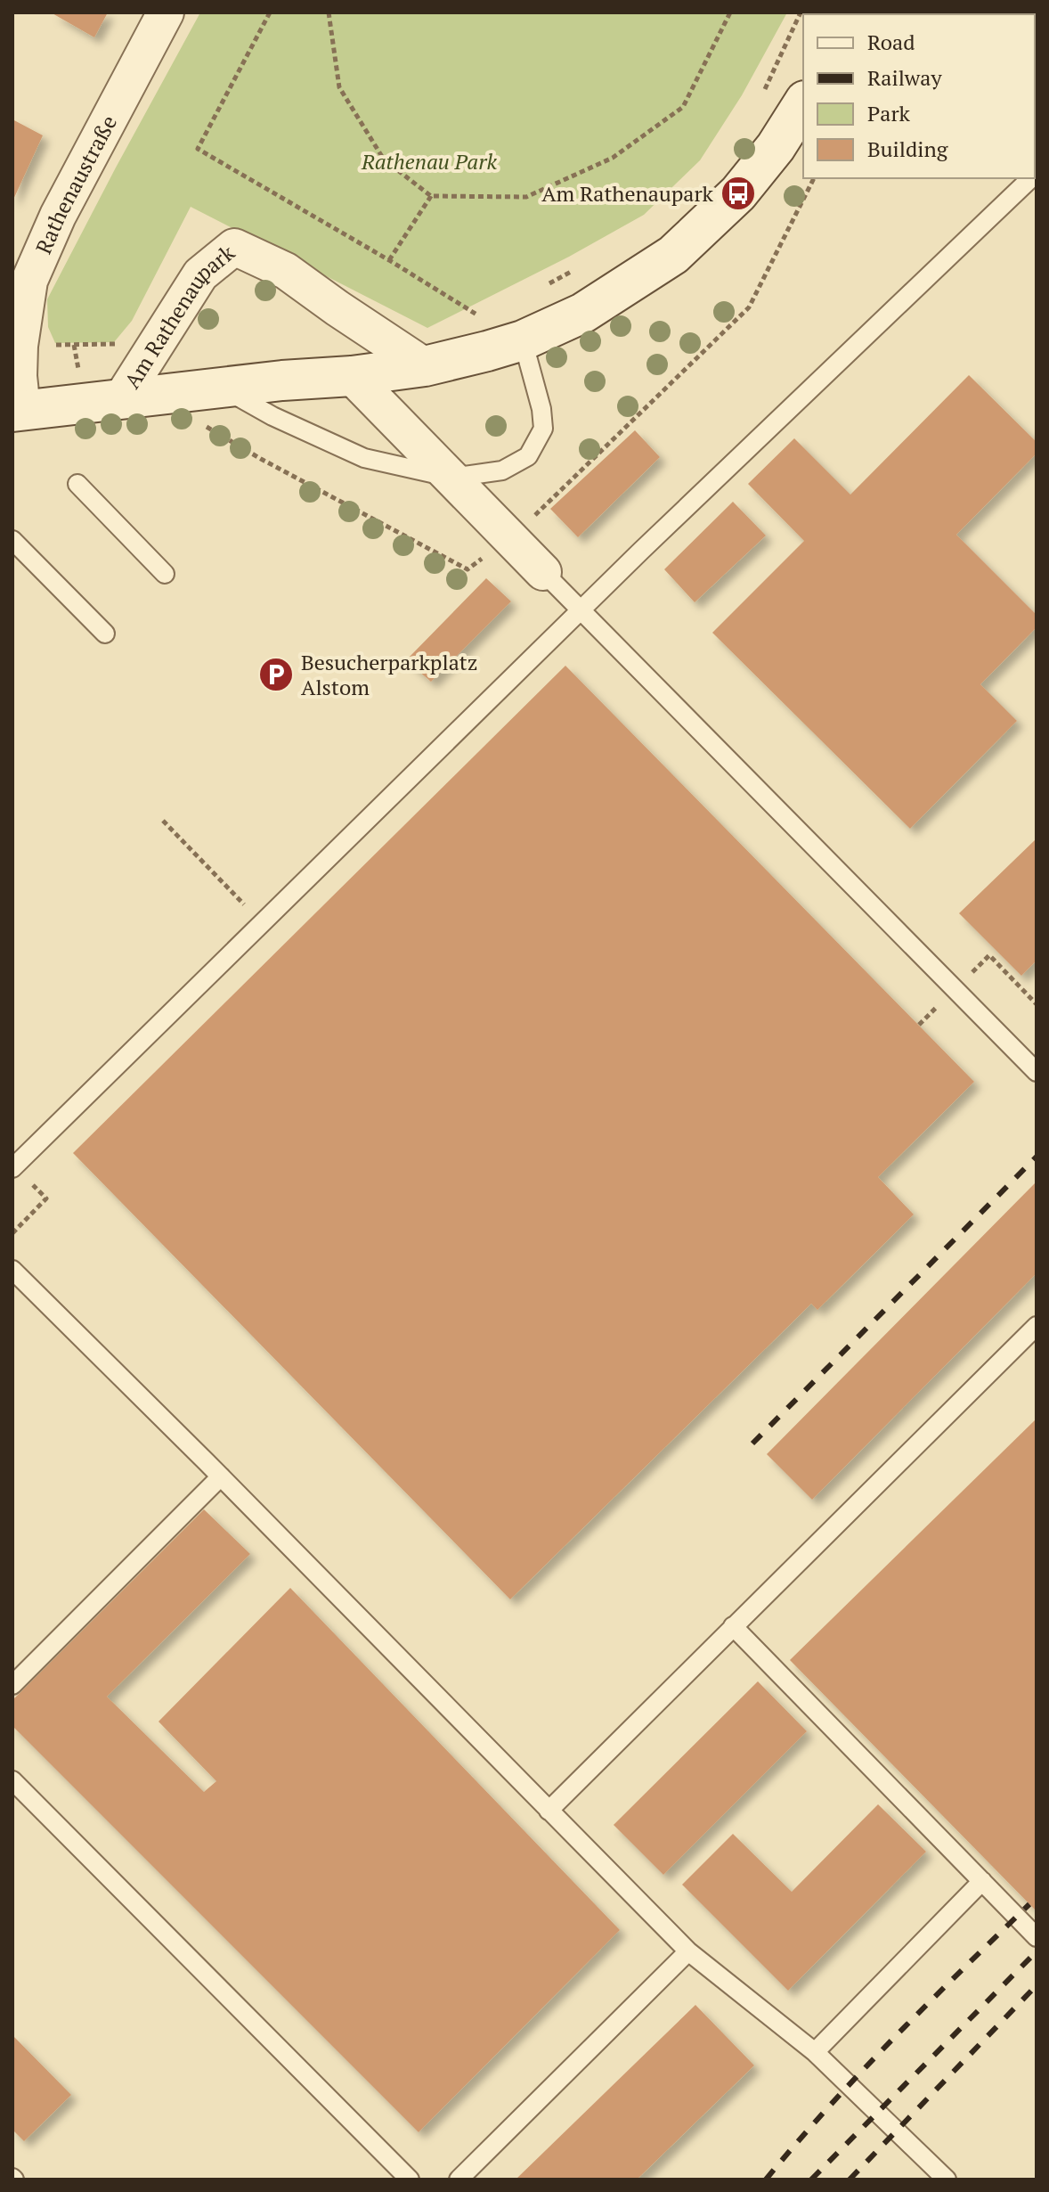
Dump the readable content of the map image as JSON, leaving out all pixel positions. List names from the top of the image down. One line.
{"streets":{"main road":["Am Rathenaupark"],"street":["Rathenaustraße"]},"crossings":[["Rathenaustraße","Am Rathenaupark"]],"parks":["Rathenau Park"],"places":{"bus stop":["Am Rathenaupark"],"parking":["Besucherparkplatz Alstom"]},"legend":["Road","Railway","Park","Building"]}
